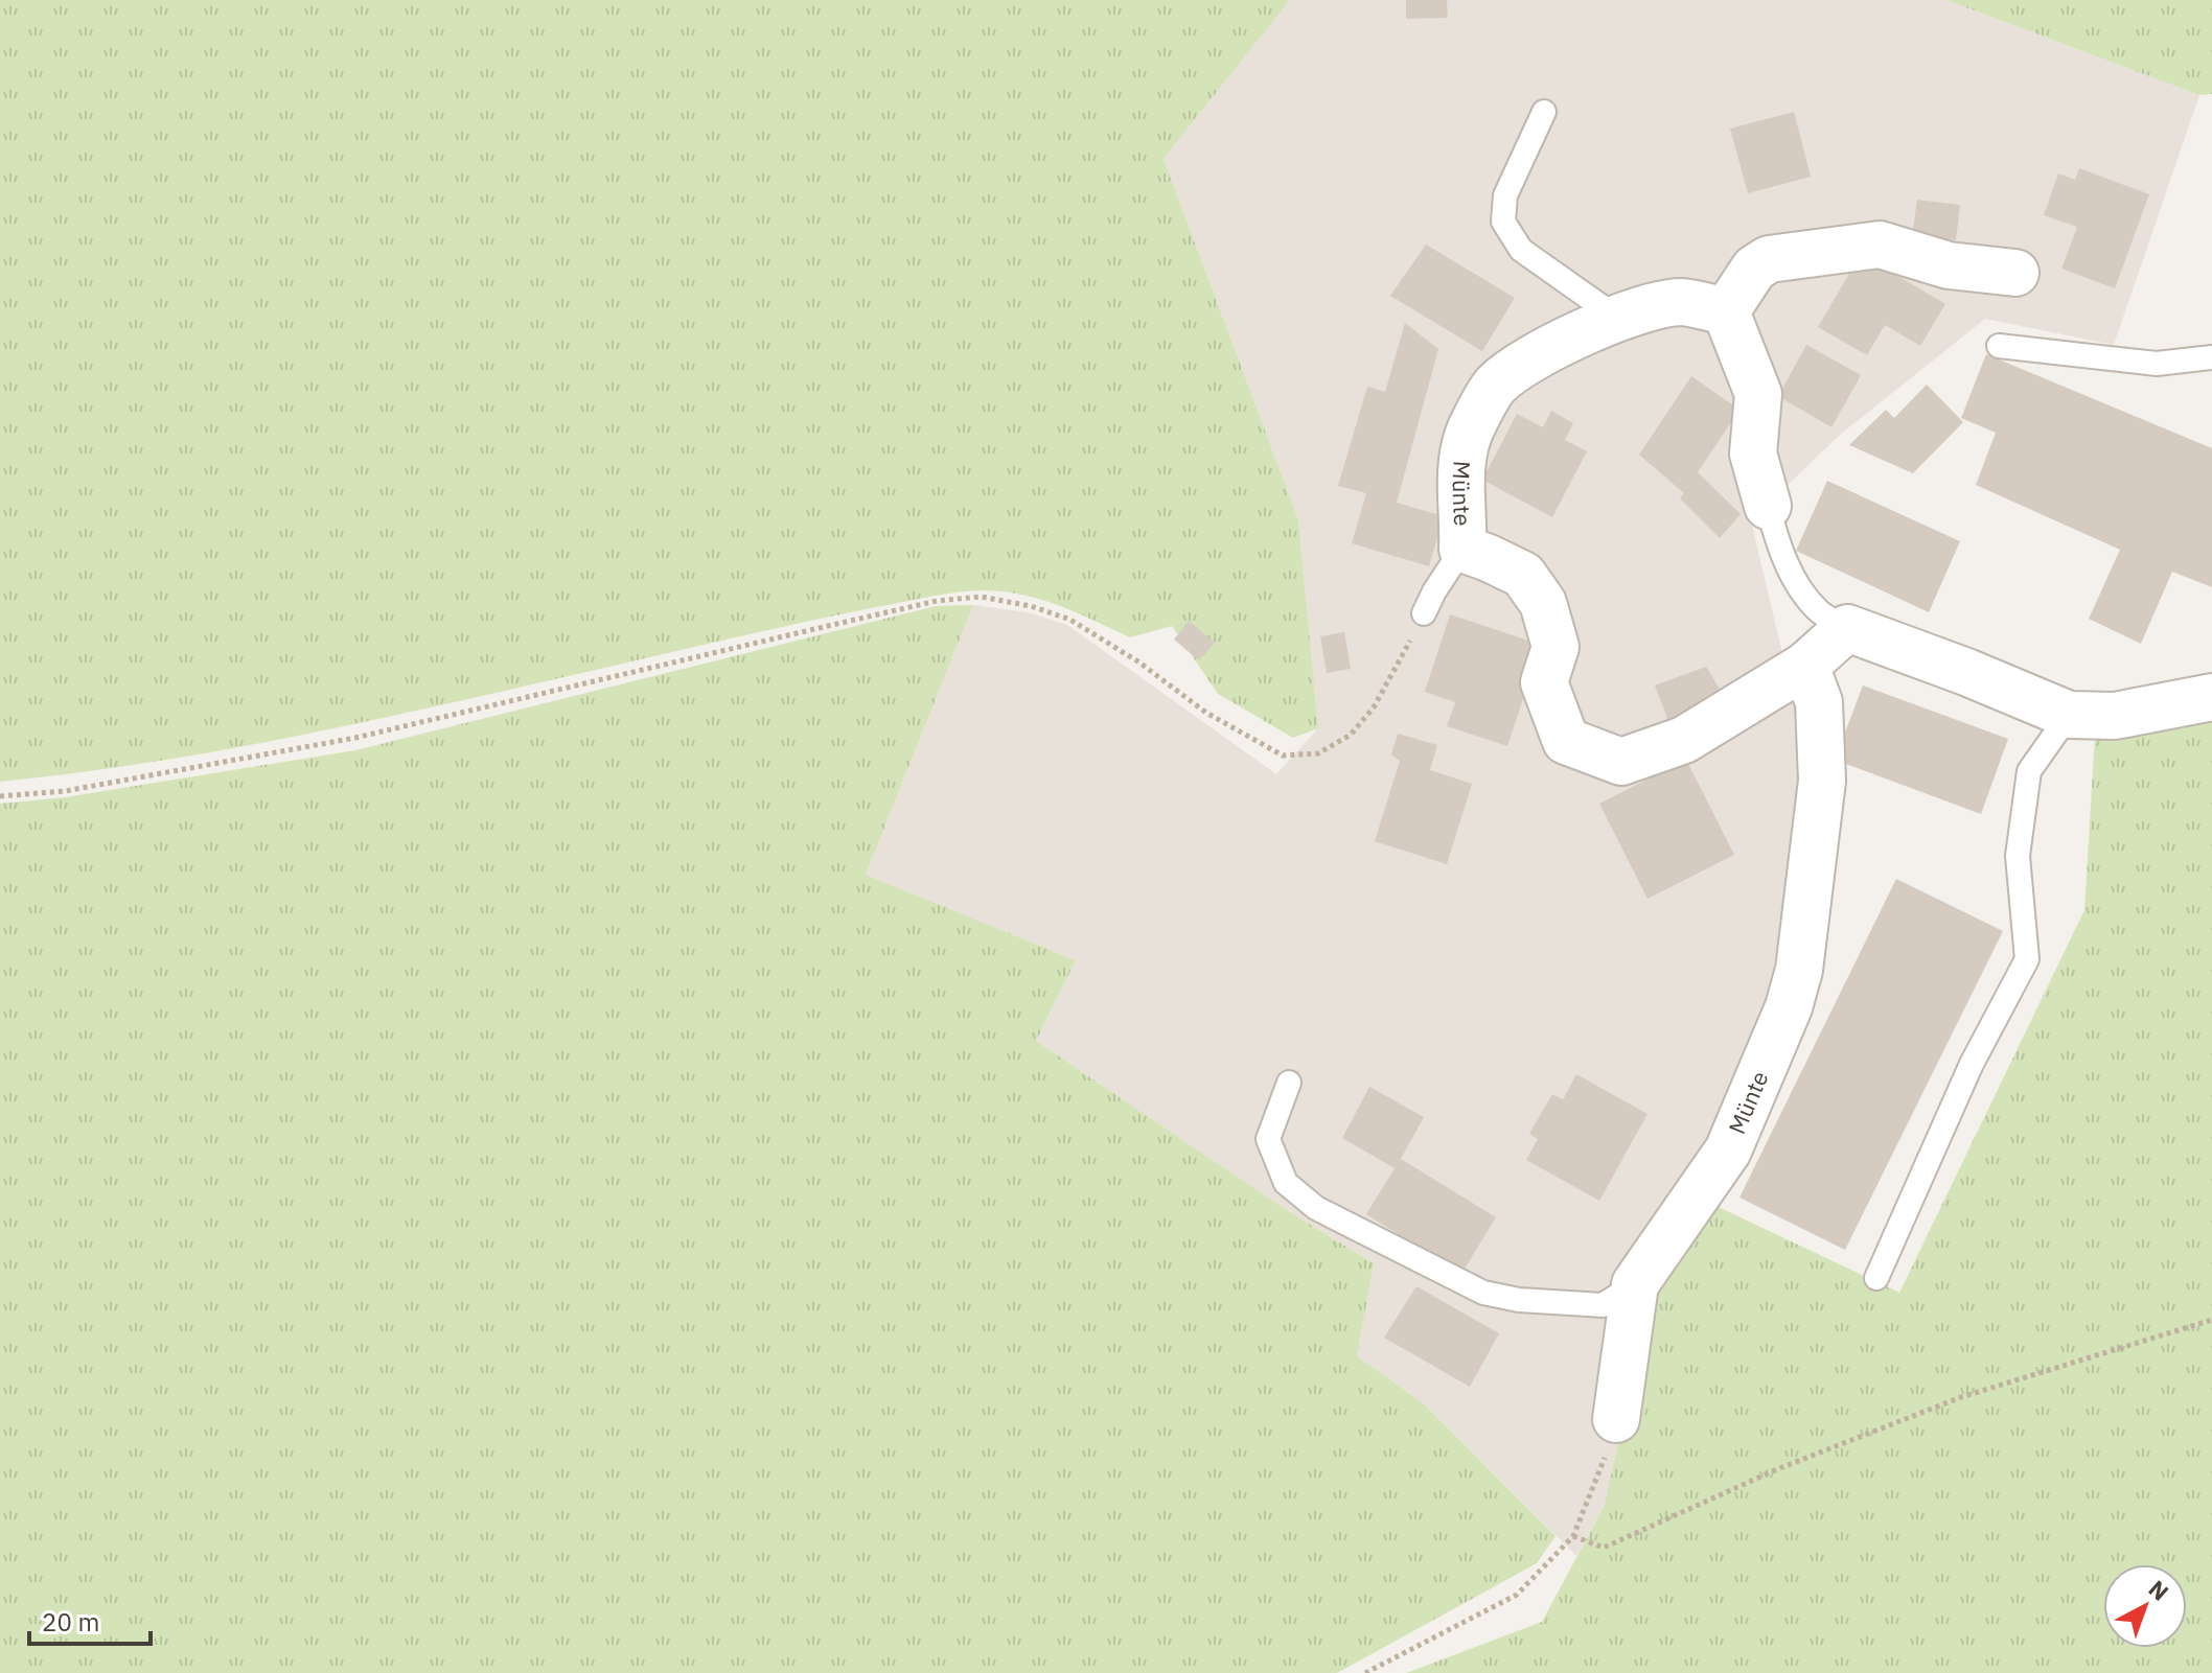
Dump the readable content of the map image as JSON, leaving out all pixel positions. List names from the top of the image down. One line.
{"streets":{"street":["Münte"]},"scale_bar":"20 m","north":"top right"}
